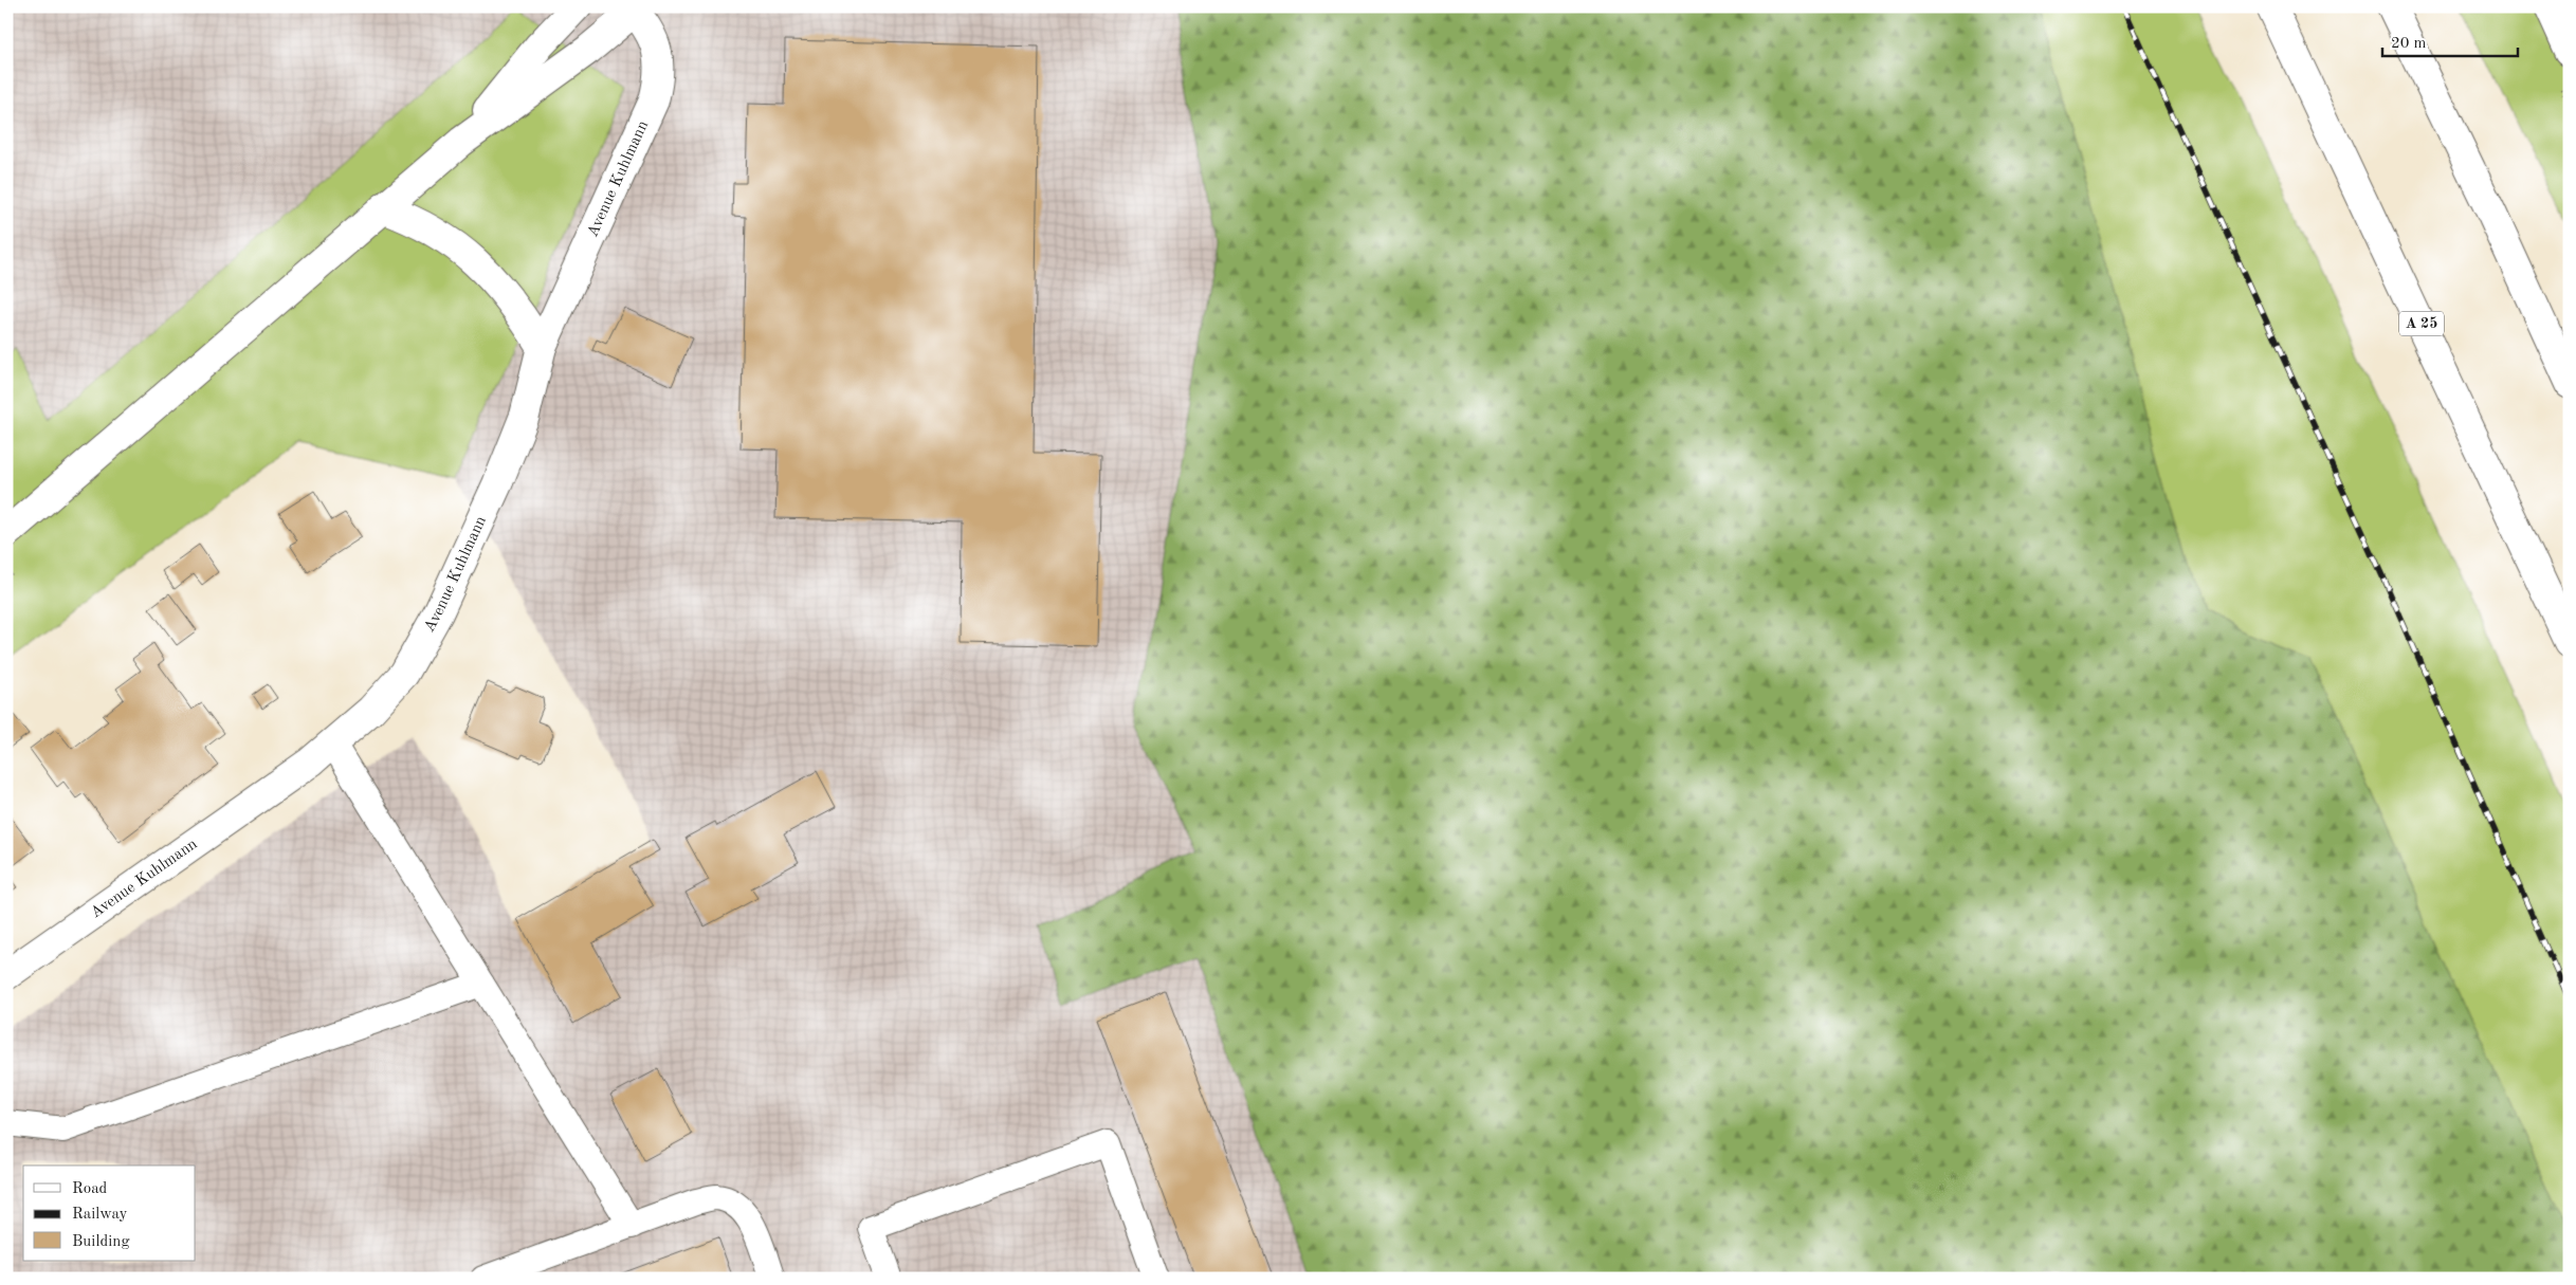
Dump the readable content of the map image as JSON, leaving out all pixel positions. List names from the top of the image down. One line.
{"streets":{"main road":["Avenue Kuhlmann","A 25"]},"legend":["Road","Railway","Building"],"scale_bar":"20 m"}
